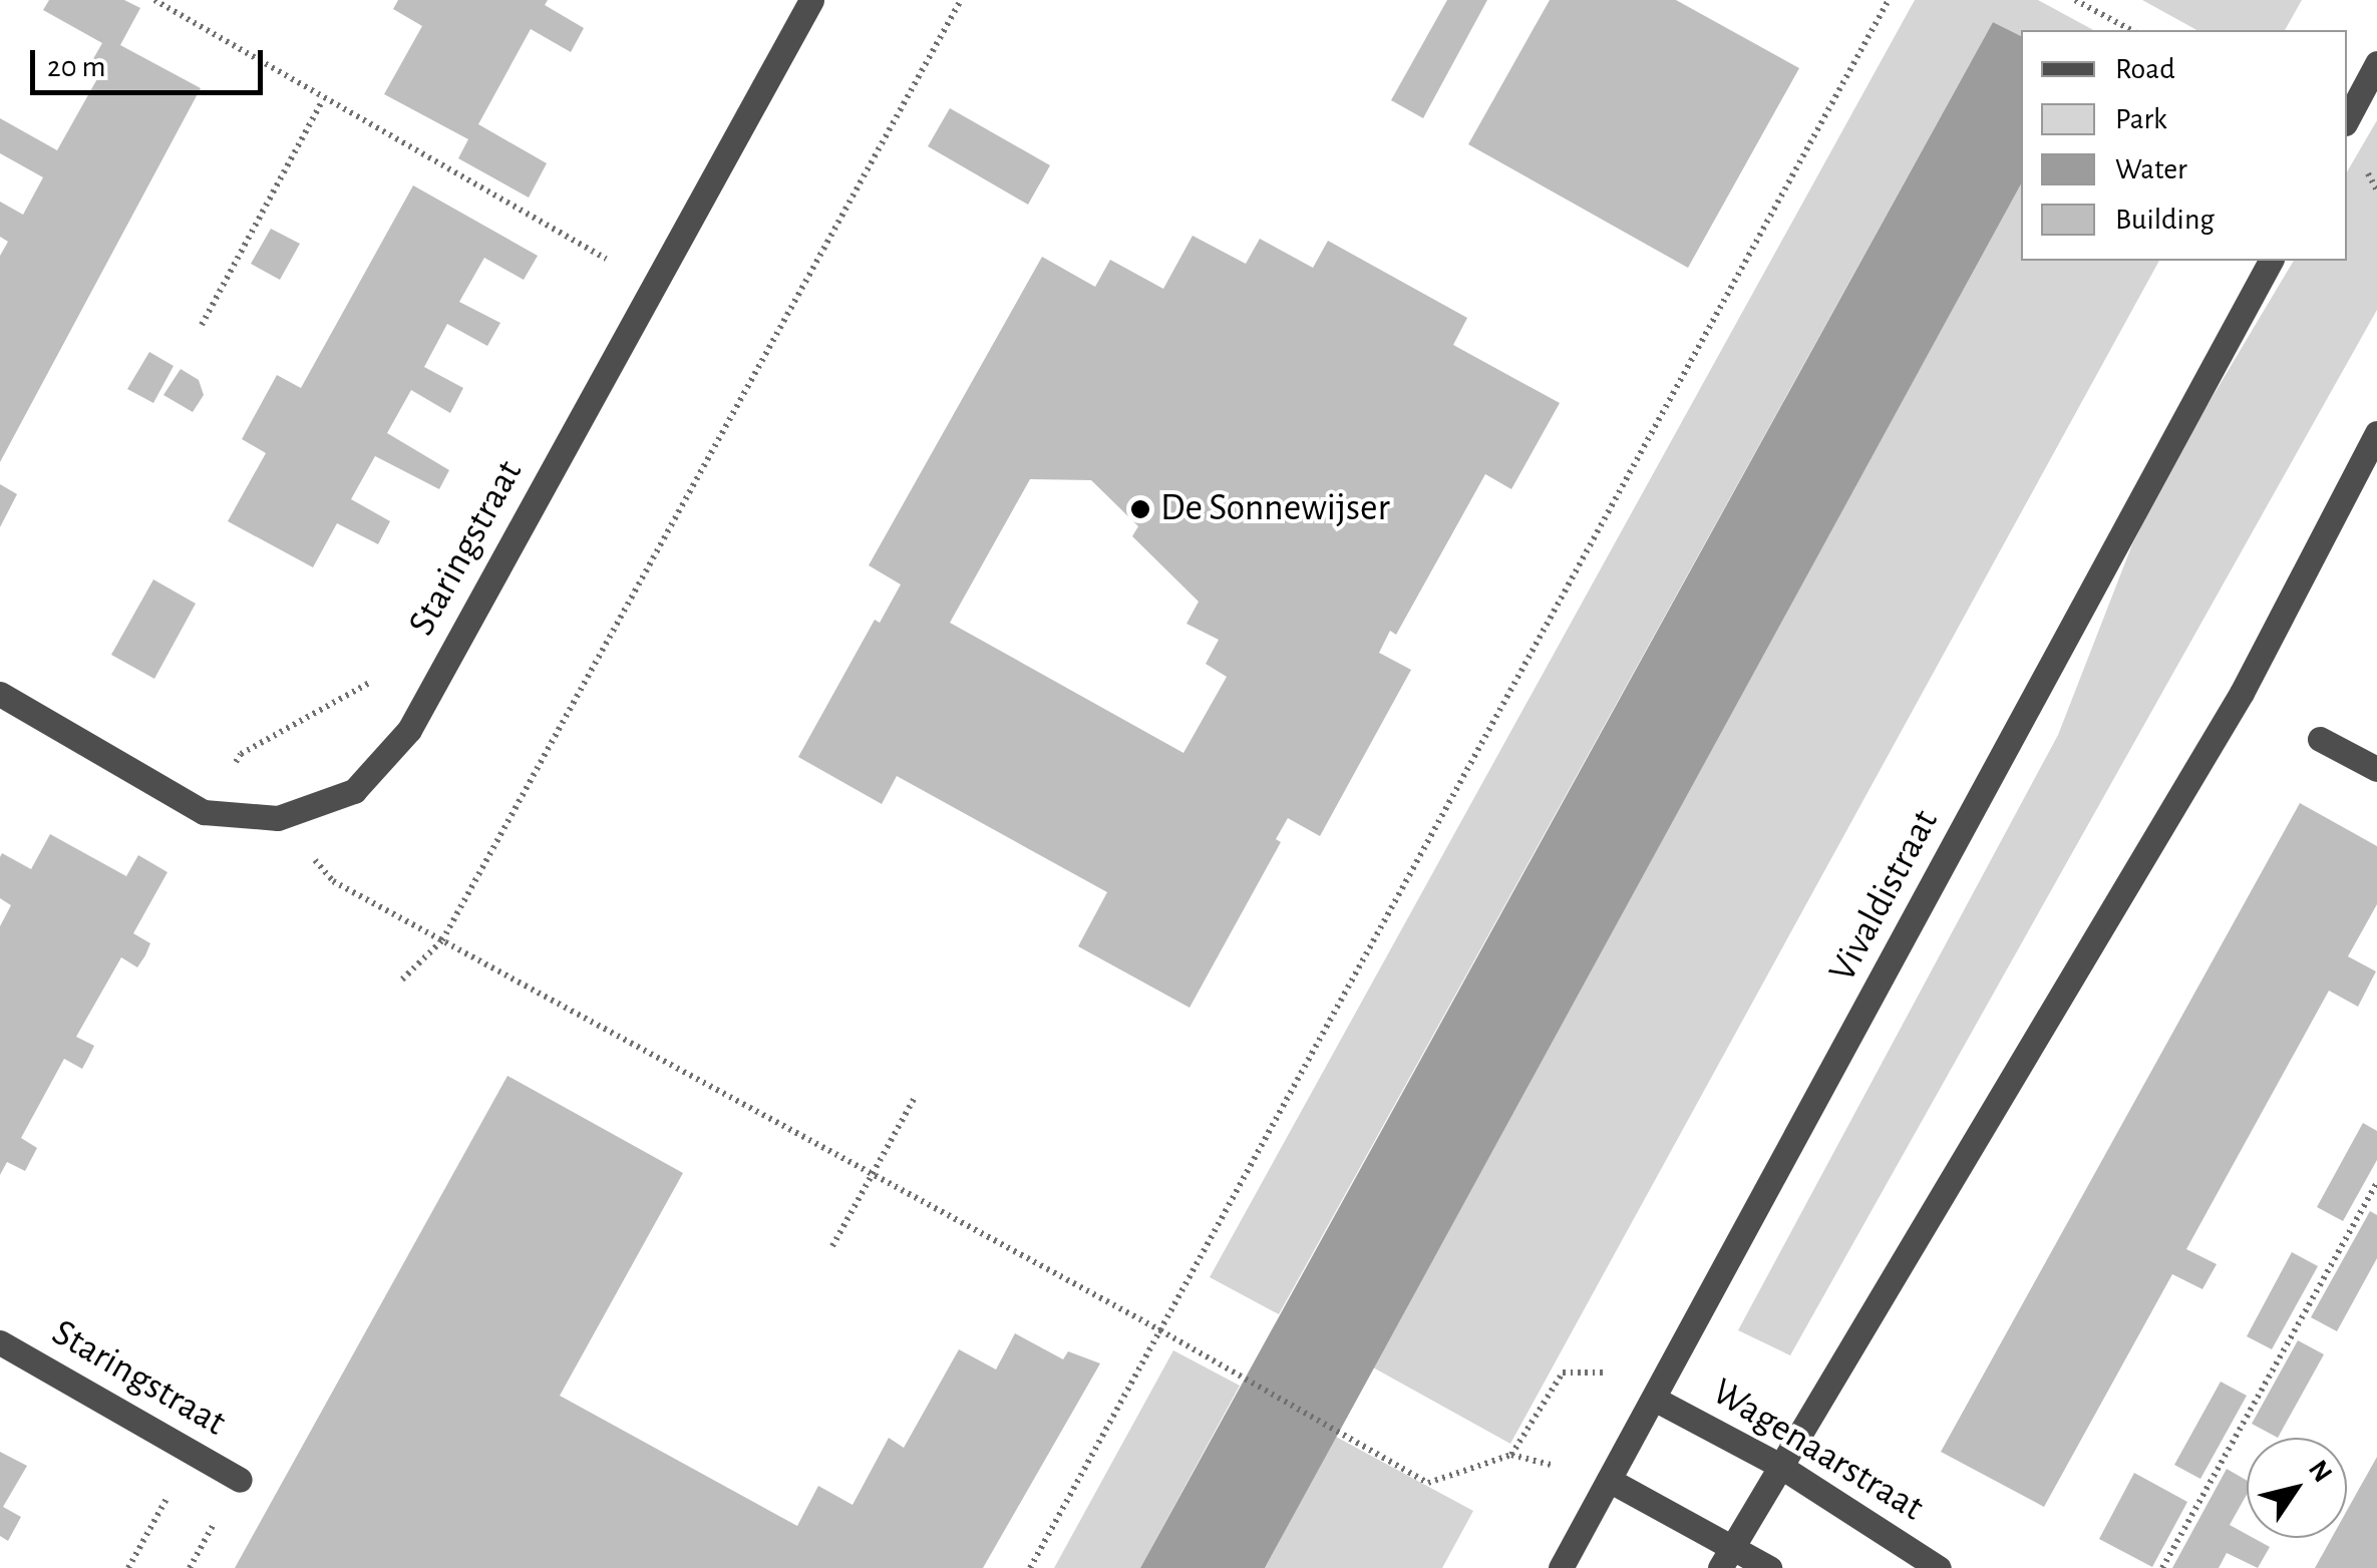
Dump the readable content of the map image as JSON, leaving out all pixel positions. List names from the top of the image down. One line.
{"streets":{"street":["Staringstraat","Vivaldistraat","Wagenaarstraat"]},"crossings":[["Vivaldistraat","Wagenaarstraat"]],"places":["De Sonnewijser"],"legend":["Road","Park","Water","Building"],"scale_bar":"20 m","north":"top right"}
